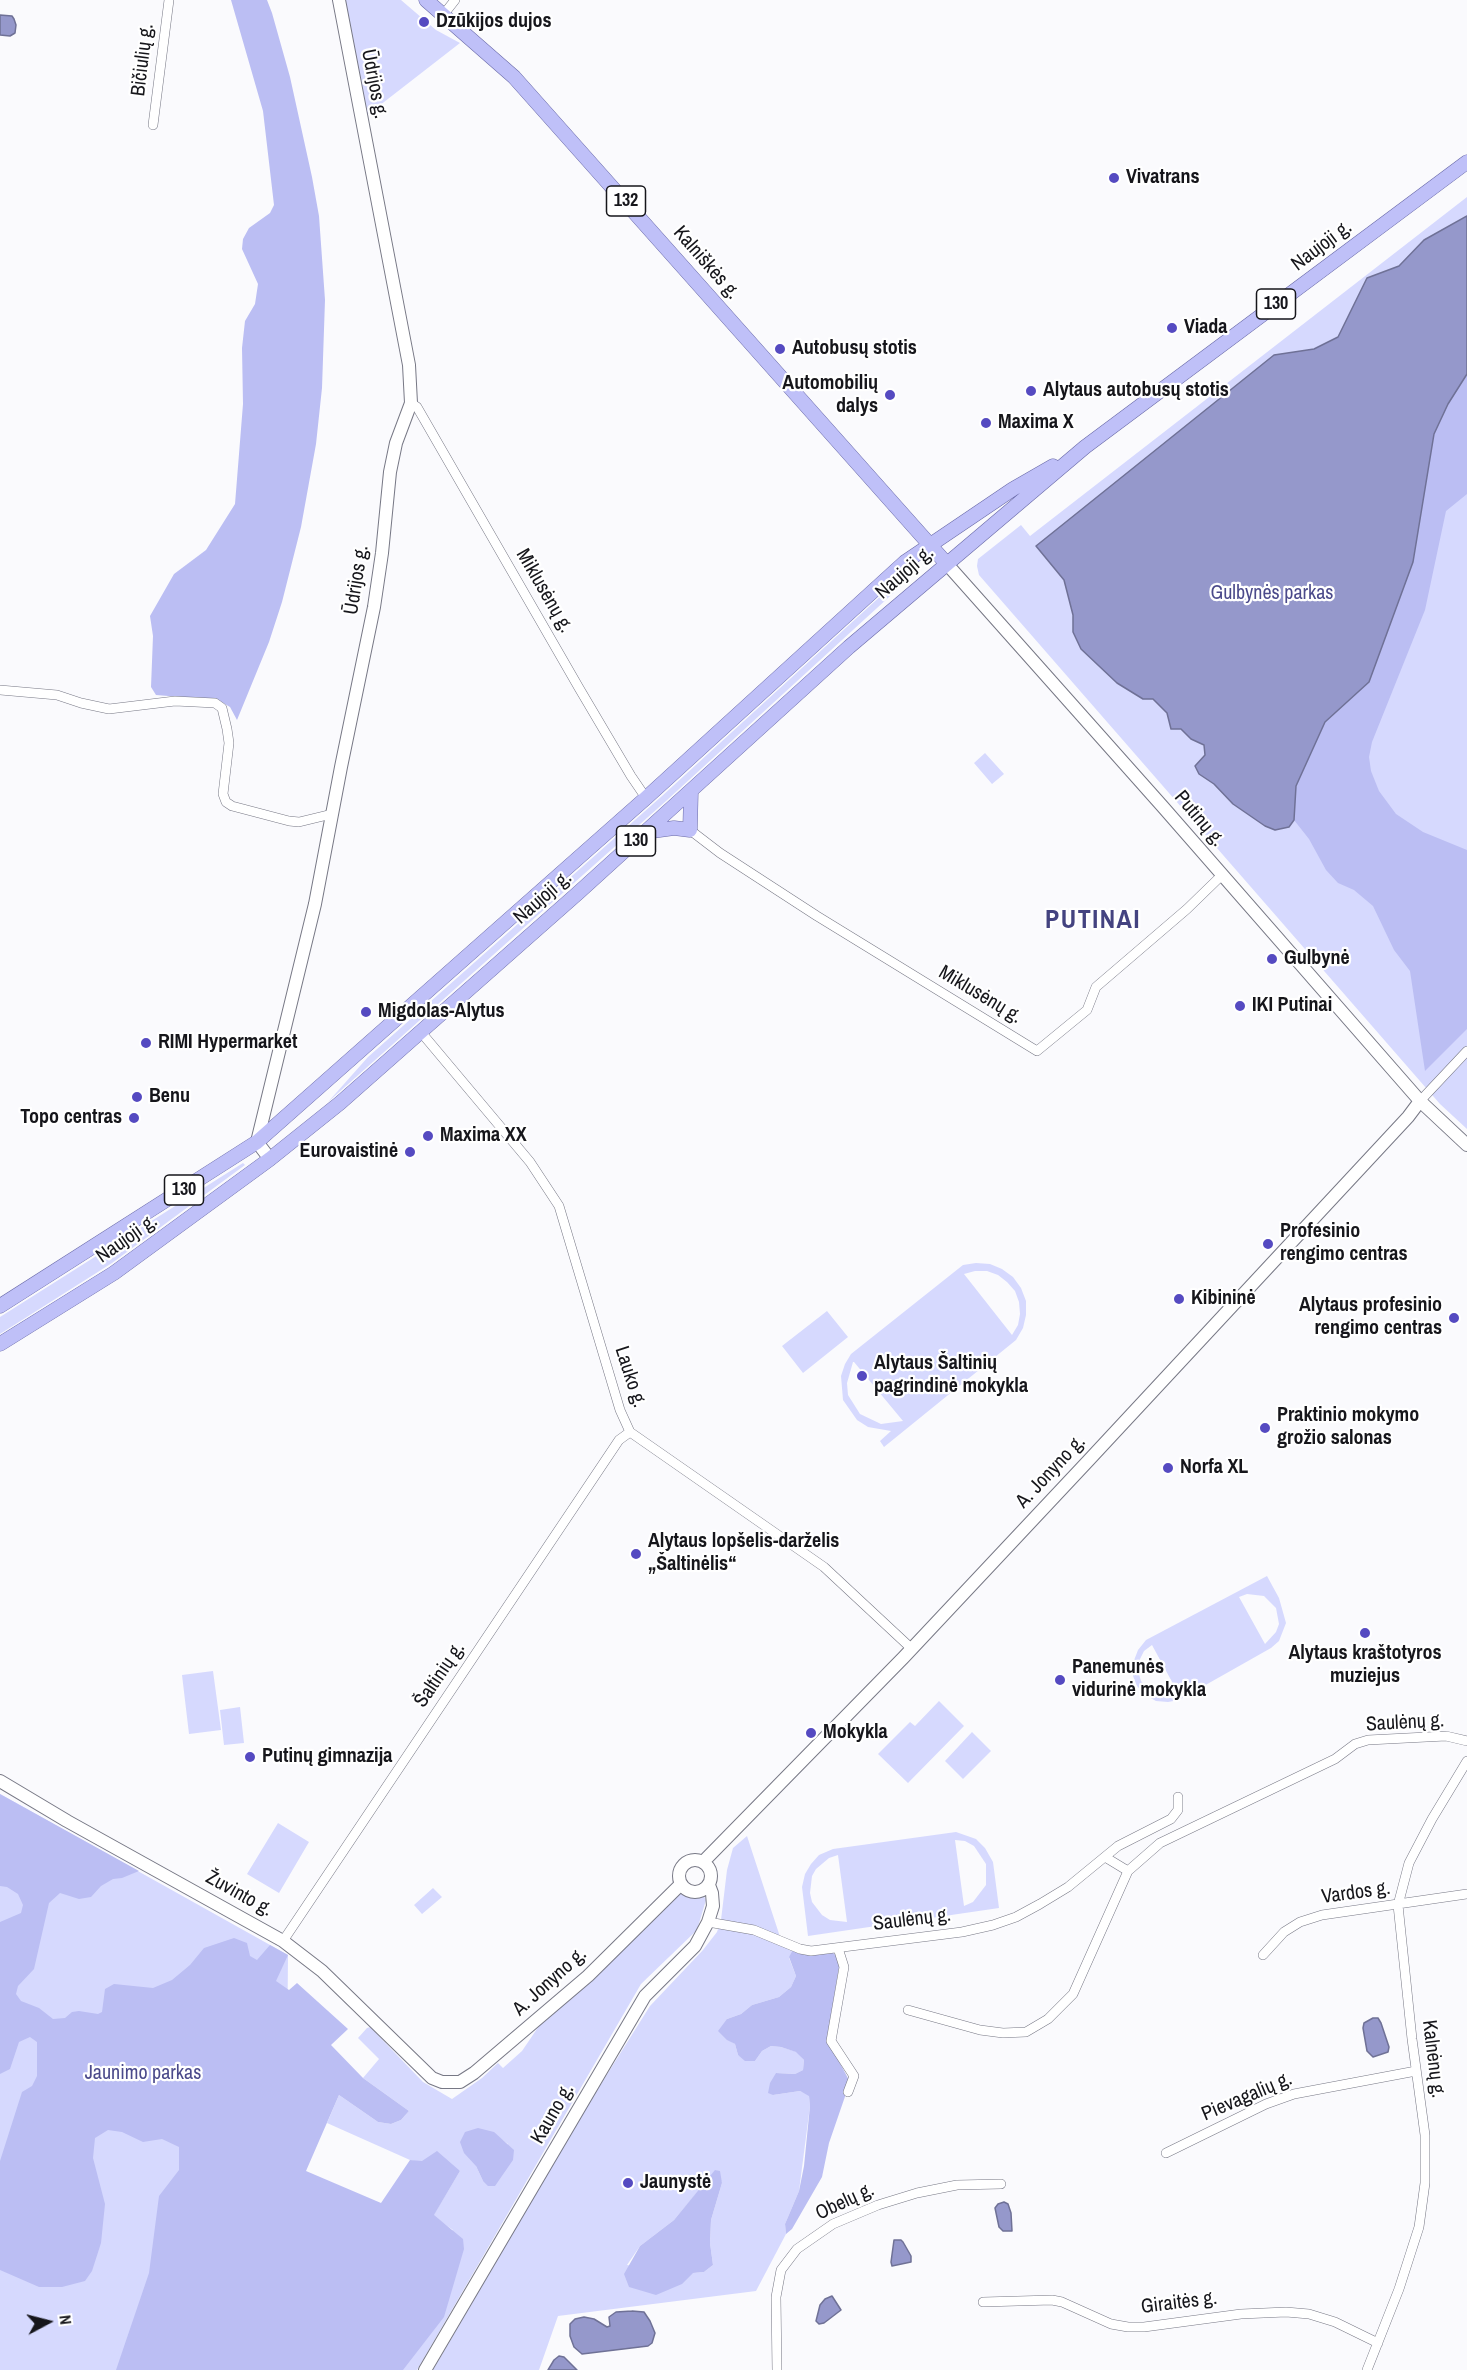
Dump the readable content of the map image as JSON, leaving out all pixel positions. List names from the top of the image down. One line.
{"streets":{"main road":["132","Naujoji g.","Kalniškės g.","130"],"street":["Bičiulių g.","Ūdrijos g.","Miklusėnų g.","Putinų g.","Lauko g.","A. Jonyno g.","Šaltinių g.","Saulėnų g.","Vardos g.","Žuvinto g.","Kalnėnų g.","Pievagalių g.","Kauno g.","Obelų g.","Giraitės g."]},"crossings":[["Ūdrijos g.","Naujoji g."],["Ūdrijos g.","Miklusėnų g."],["Naujoji g.","Kalniškės g."],["Naujoji g.","Miklusėnų g."],["Naujoji g.","Putinų g."],["Naujoji g.","Lauko g."],["Kalniškės g.","Putinų g."],["Miklusėnų g.","Putinų g."],["Putinų g.","A. Jonyno g."],["Lauko g.","A. Jonyno g."],["Lauko g.","Šaltinių g."],["A. Jonyno g.","Žuvinto g."],["A. Jonyno g.","Kauno g."],["Šaltinių g.","Žuvinto g."],["Saulėnų g.","Kauno g."],["Vardos g.","Kalnėnų g."],["Kalnėnų g.","Pievagalių g."],["Kalnėnų g.","Giraitės g."]],"districts":["PUTINAI"],"parks":["Gulbynės parkas","Jaunimo parkas"],"places":["Dzūkijos dujos","Vivatrans","Viada","Autobusų stotis","Alytaus autobusų stotis","Automobilių dalys","Maxima X","Gulbynė","IKI Putinai","Migdolas-Alytus","RIMI Hypermarket","Benu","Topo centras","Maxima XX","Eurovaistinė","Profesinio rengimo centras","Kibininė","Alytaus profesinio rengimo centras","Alytaus Šaltinių pagrindinė mokykla","Praktinio mokymo grožio salonas","Norfa XL","Alytaus lopšelis-darželis „Šaltinėlis“","Alytaus kraštotyros muziejus","Panemunės vidurinė mokykla","Mokykla","Putinų gimnazija","Jaunystė"],"north":"right"}
